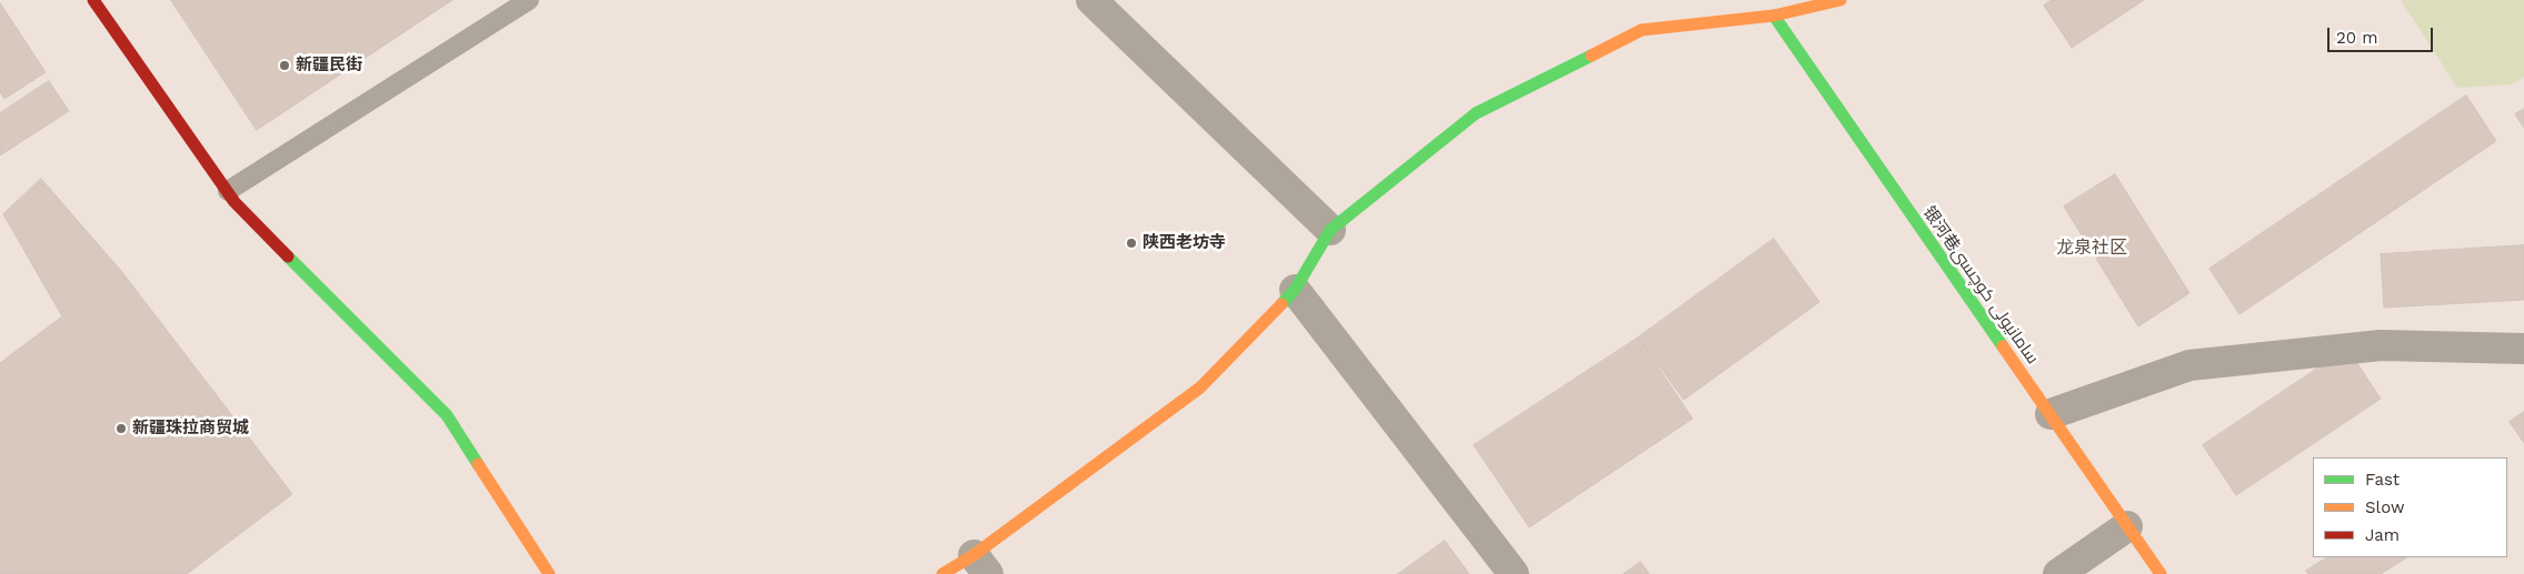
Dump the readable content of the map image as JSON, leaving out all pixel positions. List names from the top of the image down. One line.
{"streets":{"street":["银河巷سامانيولى كوچىسى"]},"districts":["龙泉社区"],"places":["新疆民街","陕西老坊寺","新疆珠拉商贸城"],"legend":["Fast","Slow","Jam"],"scale_bar":"20 m"}
